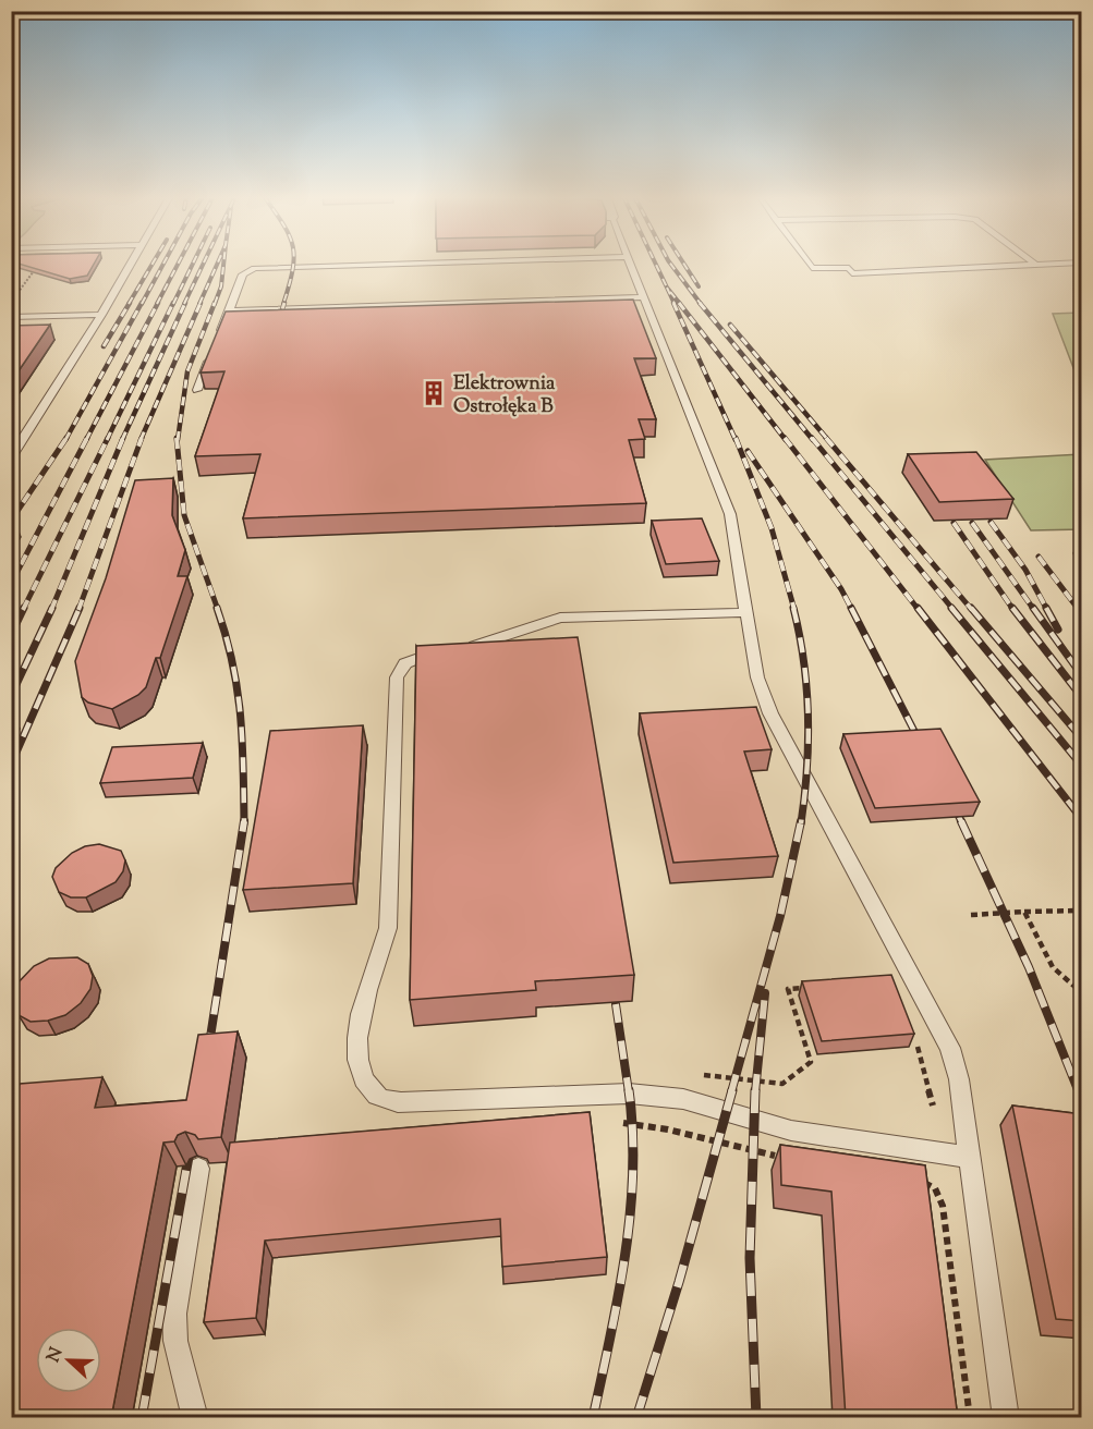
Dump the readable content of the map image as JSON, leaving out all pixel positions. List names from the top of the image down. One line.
{"places":{"building":["Elektrownia Ostrołęka B"]},"north":"left"}
